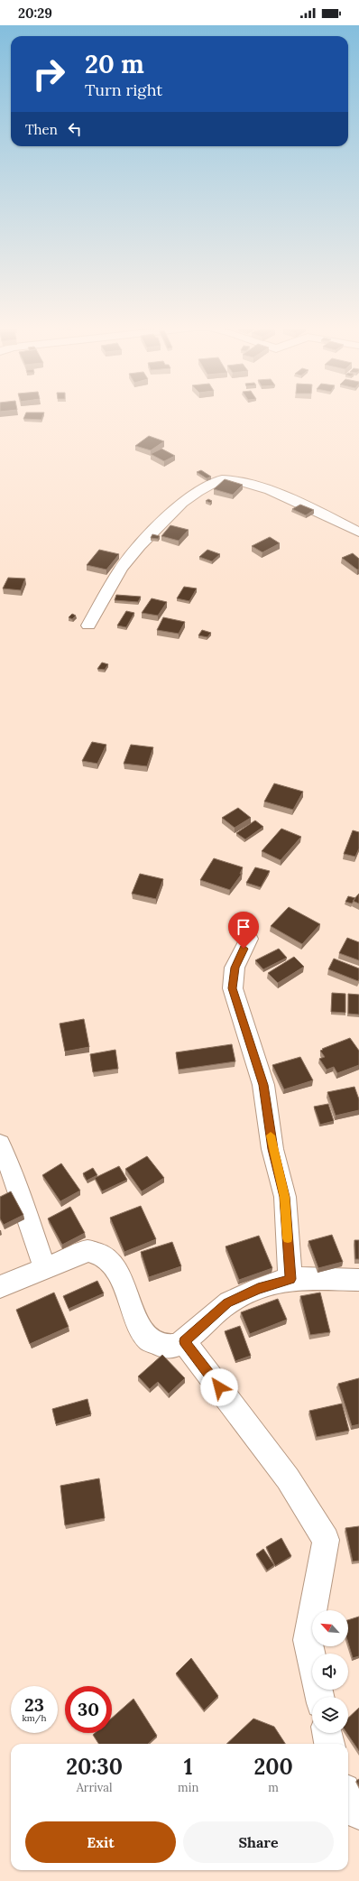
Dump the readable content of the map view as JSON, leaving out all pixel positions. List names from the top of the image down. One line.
{"north":"top left","page":{"status":"20:29","turn":["20 m","Turn right"],"then":"Then","speed":"23 km/h","limit":"30","eta":["20:30","Arrival","1","min","200","m"],"buttons":["Exit","Share"]}}
